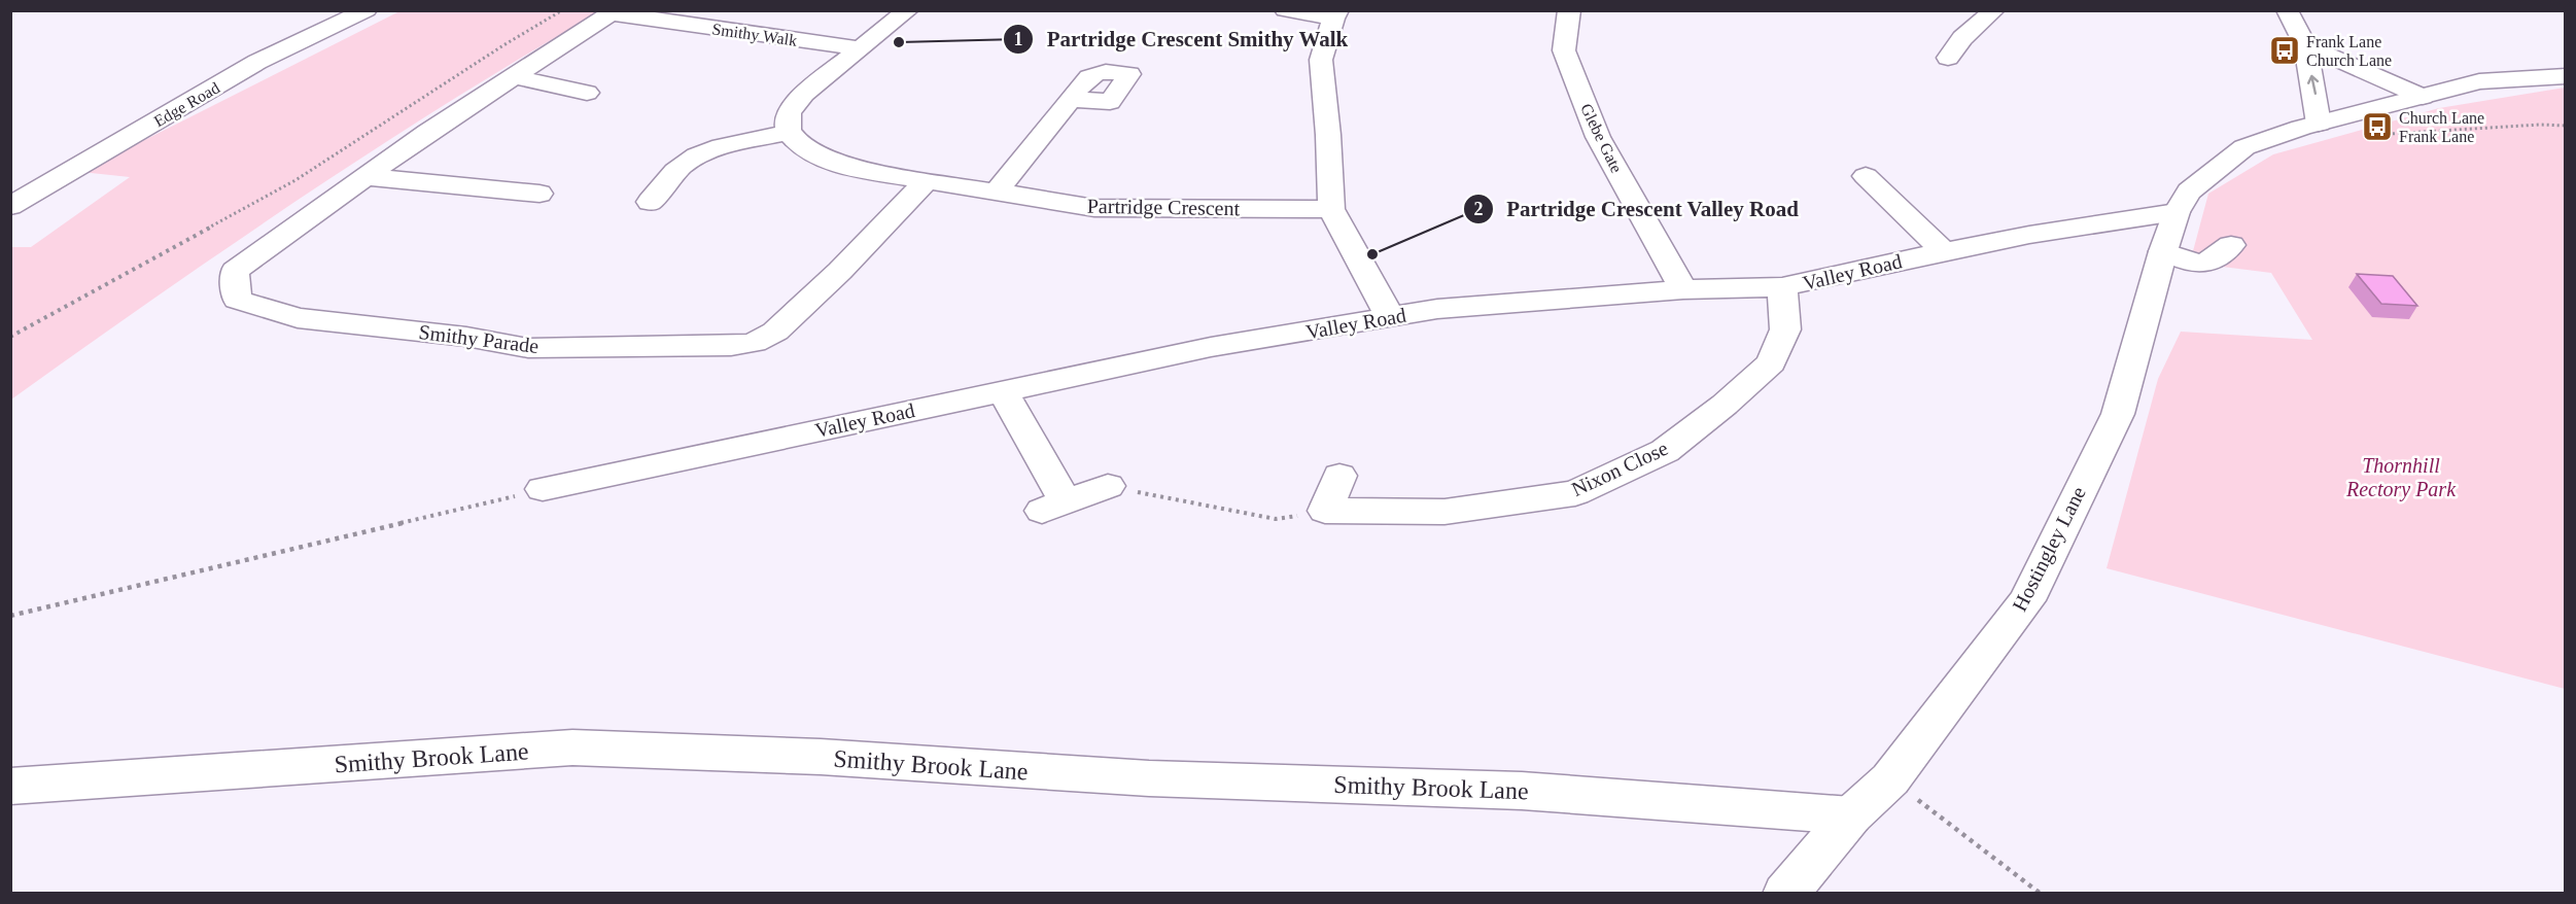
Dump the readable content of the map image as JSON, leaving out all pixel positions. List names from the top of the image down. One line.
{"streets":{"street":["Smithy Walk","Edge Road","Glebe Gate","Partridge Crescent","Valley Road","Smithy Parade","Nixon Close","Hostingley Lane","Smithy Brook Lane"]},"crossings":[["Smithy Walk","Smithy Parade"],["Glebe Gate","Valley Road"],["Partridge Crescent","Smithy Parade"],["Valley Road","Nixon Close"],["Valley Road","Hostingley Lane"],["Hostingley Lane","Smithy Brook Lane"]],"parks":["Thornhill Rectory Park"],"places":{"other":["Partridge Crescent Smithy Walk","Partridge Crescent Valley Road"],"bus stop":["Frank Lane Church Lane","Church Lane Frank Lane"]}}
